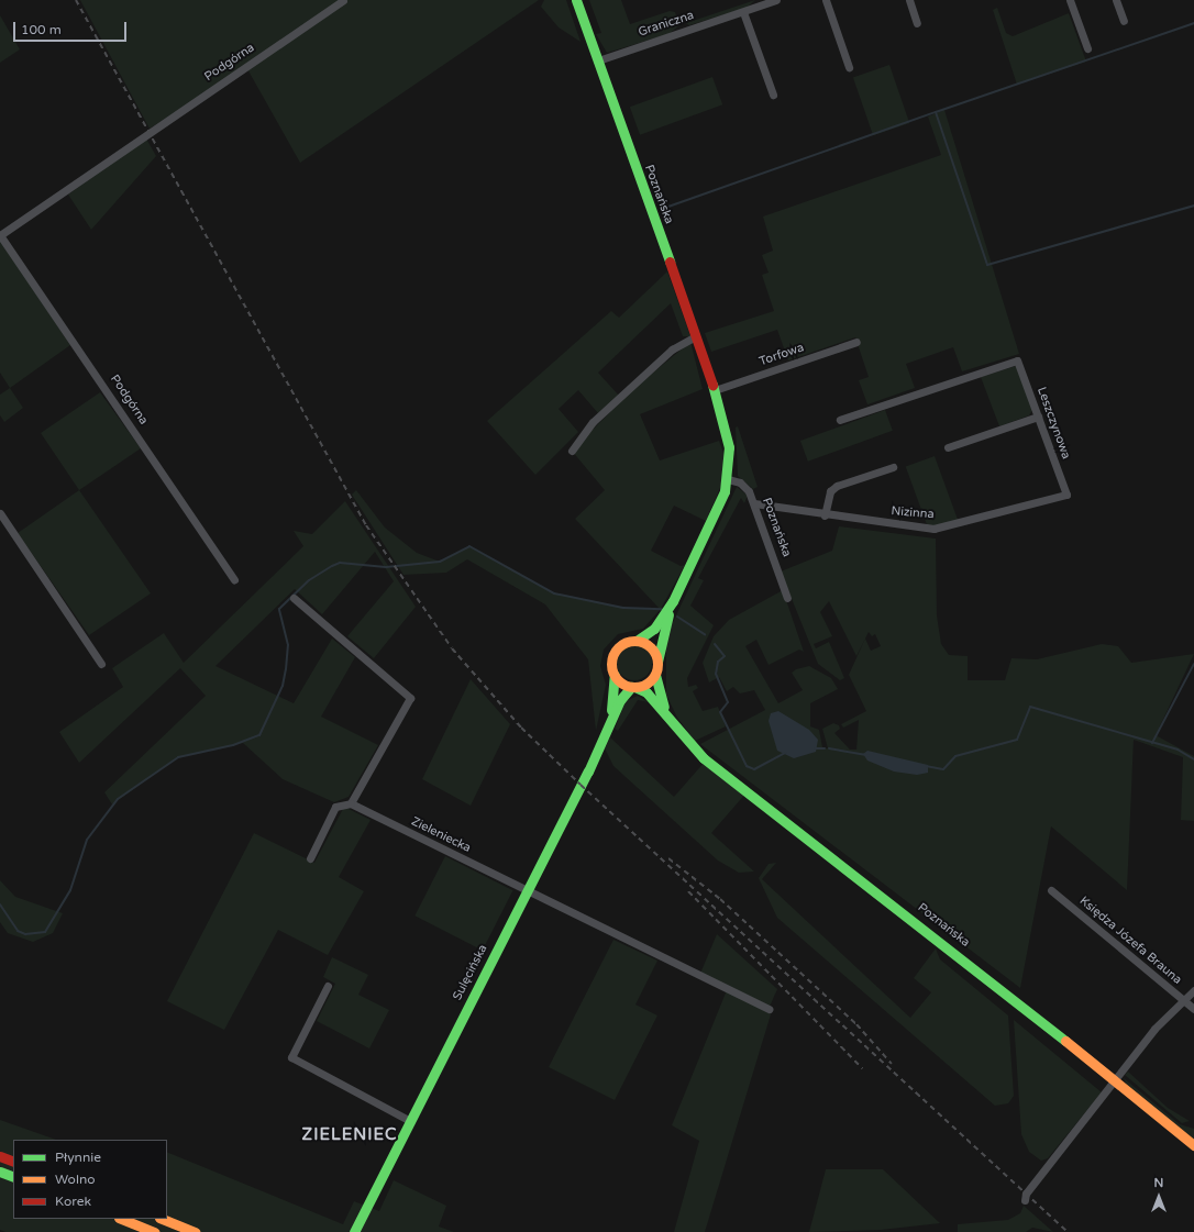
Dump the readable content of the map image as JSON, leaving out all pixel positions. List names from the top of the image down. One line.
{"streets":{"main road":["Poznańska","Sulęcińska"],"street":["Graniczna","Podgórna","Torfowa","Leszczynowa","Nizinna","Zieleniecka","Księdza Józefa Brauna"]},"crossings":[["Graniczna","Poznańska"],["Poznańska","Torfowa"],["Poznańska","Nizinna"],["Poznańska","Sulęcińska"],["Leszczynowa","Nizinna"],["Zieleniecka","Sulęcińska"]],"districts":["ZIELENIEC"],"legend":["Płynnie","Wolno","Korek"],"scale_bar":"100 m","north":"top"}
